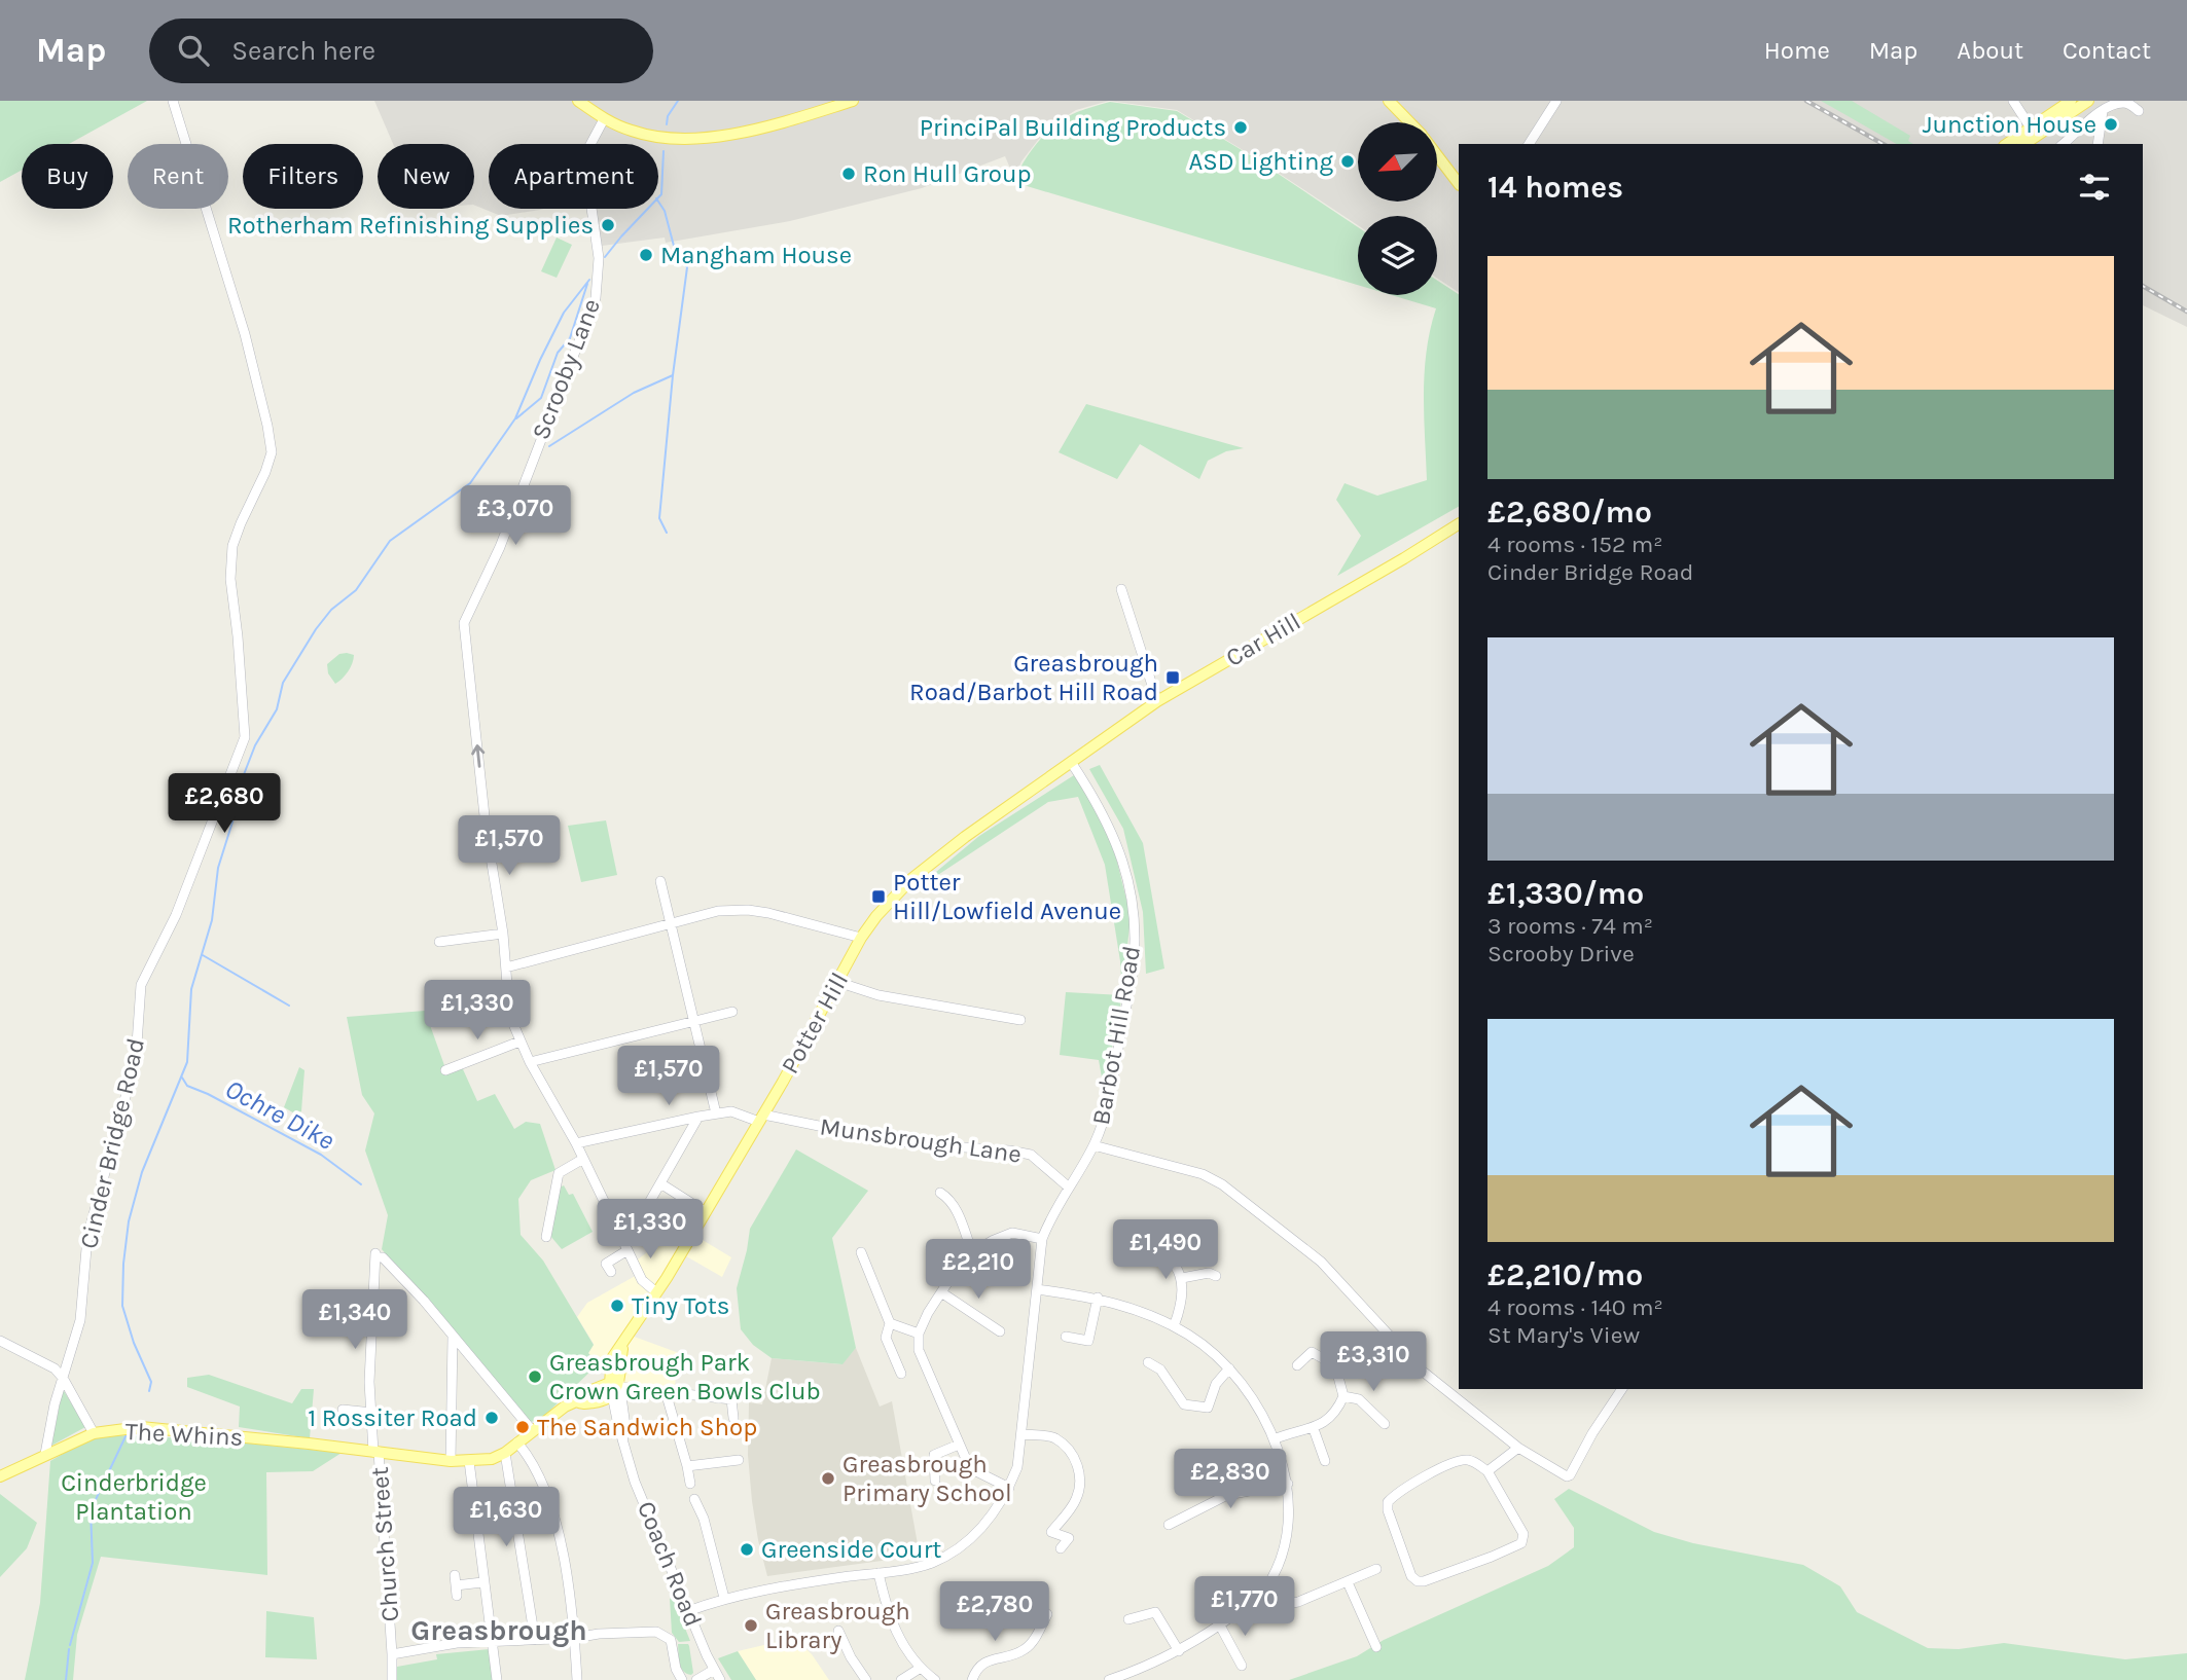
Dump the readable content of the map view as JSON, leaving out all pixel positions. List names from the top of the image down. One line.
{"streets":{"main road":["Car Hill","Potter Hill","The Whins"],"street":["Scrooby Lane","Barbot Hill Road","Munsbrough Lane","Cinder Bridge Road","Church Street","Coach Road"]},"crossings":[["Scrooby Lane","Potter Hill"],["Scrooby Lane","Munsbrough Lane"],["Car Hill","Potter Hill"],["Car Hill","Barbot Hill Road"],["Potter Hill","Barbot Hill Road"],["Potter Hill","Munsbrough Lane"],["Potter Hill","Coach Road"],["Barbot Hill Road","Munsbrough Lane"],["Barbot Hill Road","Coach Road"],["Cinder Bridge Road","The Whins"],["The Whins","Church Street"]],"one_way":["Scrooby Lane"],"districts":["Greasbrough"],"water":["Ochre Dike"],"parks":["Cinderbridge Plantation"],"places":{"other":["Junction House","PrinciPal Building Products","ASD Lighting","Ron Hull Group","Rotherham Refinishing Supplies","Mangham House","Tiny Tots","Greasbrough Park Crown Green Bowls Club","1 Rossiter Road","The Sandwich Shop","Greasbrough Primary School","Greenside Court","Greasbrough Library"],"transit":["Greasbrough Road/Barbot Hill Road","Potter Hill/Lowfield Avenue"]},"north":"bottom left","page":{"header":"Map","search":"Search here","nav":["Home","Map","About","Contact"],"chip":["Buy","Rent","Filters","New","Apartment"],"heading":"14 homes","list":[{"name":"£2,680/mo","note":"4 rooms · 152 m² · Cinder Bridge Road"},{"name":"£1,330/mo","note":"3 rooms · 74 m² · Scrooby Drive"},{"name":"£2,210/mo","note":"4 rooms · 140 m² · St Mary's View"}],"price":["£3,070","£2,680","£1,570","£1,330","£1,570","£1,330","£1,490","£2,210","£1,340","£3,310","£2,830","£1,630","£1,770","£2,780"]}}
